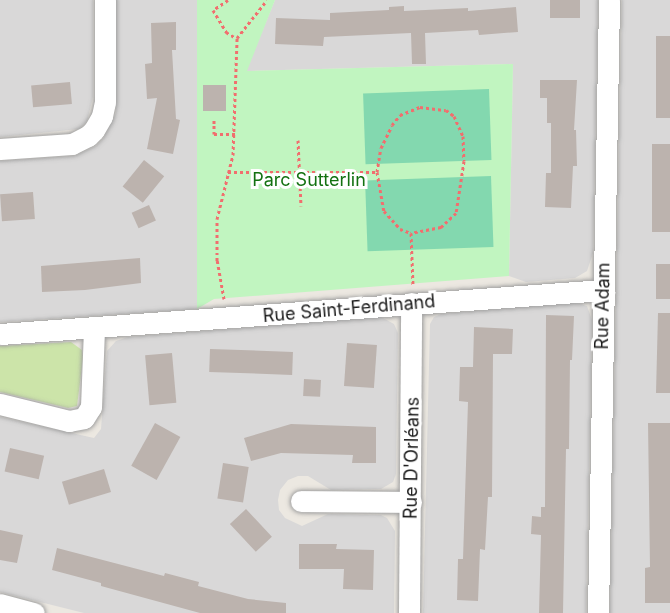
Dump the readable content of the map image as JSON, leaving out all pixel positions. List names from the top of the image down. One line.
{"streets":{"street":["Rue Adam","Rue Saint-Ferdinand","Rue D'Orléans"]},"crossings":[["Rue Adam","Rue Saint-Ferdinand"],["Rue Saint-Ferdinand","Rue D'Orléans"]],"parks":["Parc Sutterlin"]}
